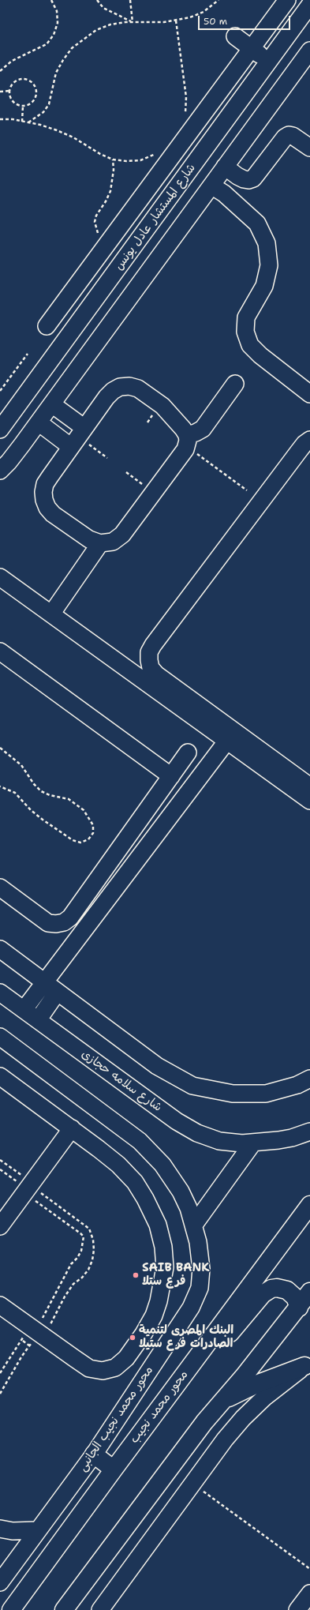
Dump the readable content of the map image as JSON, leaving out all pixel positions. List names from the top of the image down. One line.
{"streets":{"main road":["محور محمد نجيب"],"street":["شارع المستشار عادل يونس","شارع سلامه حجازى","محور محمد نجيب الجانبى"]},"places":["SAIB BANK فرع ستلا","البنك المصرى لتنمية الصادرات فرع ستيلا"],"scale_bar":"50 m"}
